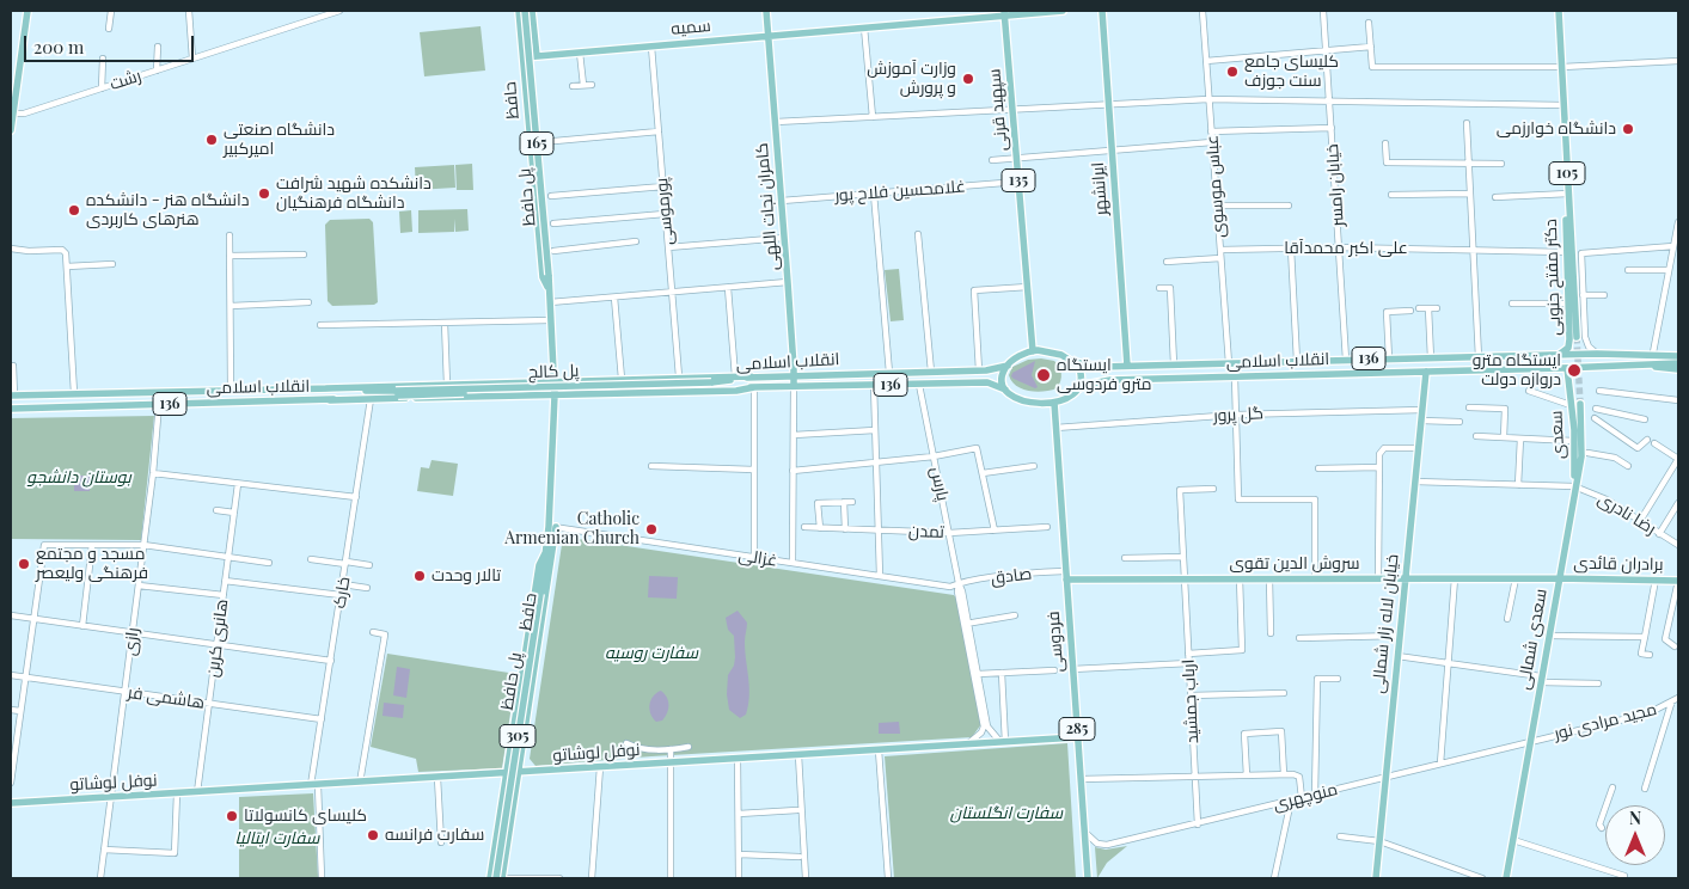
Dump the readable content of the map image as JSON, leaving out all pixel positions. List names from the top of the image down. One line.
{"streets":{"main road":["سمیه","حافظ","سپهبد قرنی","165","105","135","ایرانشهر","پل حافظ","کامران نجات اللهی","دکتر مفتح جنوبی","136","انقلاب اسلامی","پل کالج","سعدی","سروش الدین تقوی","برادران قائدی","خیابان لاله زار شمالی","سعدی شمالی","فردوسی","285","305","نوفل لوشاتو"],"street":["رشت","خیابان رامسر","عباس موسوی","غلامحسین فلاح‌ پور","پورموسی","علی اکبر محمدآقا","گل پرور","پارس","رضا نادری","تمدن","غزالی","صادق","خارک","هانری کربن","رازی","هاشمی فر","ارباب جمشید","مجید مرادی نور","منوچهری"]},"crossings":[["سمیه","حافظ"],["سمیه","سپهبد قرنی"],["سمیه","کامران نجات اللهی"],["سمیه","پورموسی"],["حافظ","پل حافظ"],["حافظ","غزالی"],["حافظ","نوفل لوشاتو"],["سپهبد قرنی","غلامحسین فلاح‌ پور"],["سپهبد قرنی","انقلاب اسلامی"],["سپهبد قرنی","فردوسی"],["خیابان رامسر","علی اکبر محمدآقا"],["خیابان رامسر","انقلاب اسلامی"],["عباس موسوی","علی اکبر محمدآقا"],["عباس موسوی","انقلاب اسلامی"],["ایرانشهر","انقلاب اسلامی"],["غلامحسین فلاح‌ پور","کامران نجات اللهی"],["کامران نجات اللهی","انقلاب اسلامی"],["علی اکبر محمدآقا","دکتر مفتح جنوبی"],["دکتر مفتح جنوبی","انقلاب اسلامی"],["انقلاب اسلامی","پل کالج"],["انقلاب اسلامی","سعدی"],["انقلاب اسلامی","پارس"],["انقلاب اسلامی","خیابان لاله زار شمالی"],["انقلاب اسلامی","رازی"],["انقلاب اسلامی","فردوسی"],["گل پرور","خیابان لاله زار شمالی"],["گل پرور","فردوسی"],["سعدی","رضا نادری"],["سعدی","سعدی شمالی"],["پارس","تمدن"],["پارس","غزالی"],["پارس","صادق"],["پارس","نوفل لوشاتو"],["رضا نادری","سعدی شمالی"],["غزالی","صادق"],["سروش الدین تقوی","برادران قائدی"],["سروش الدین تقوی","خیابان لاله زار شمالی"],["سروش الدین تقوی","سعدی شمالی"],["سروش الدین تقوی","فردوسی"],["سروش الدین تقوی","ارباب جمشید"],["برادران قائدی","سعدی شمالی"],["صادق","فردوسی"],["خارک","هاشمی فر"],["خارک","نوفل لوشاتو"],["خیابان لاله زار شمالی","منوچهری"],["هانری کربن","هاشمی فر"],["هانری کربن","نوفل لوشاتو"],["سعدی شمالی","مجید مرادی نور"],["سعدی شمالی","منوچهری"],["رازی","هاشمی فر"],["رازی","نوفل لوشاتو"],["فردوسی","نوفل لوشاتو"],["فردوسی","منوچهری"],["ارباب جمشید","منوچهری"],["مجید مرادی نور","منوچهری"]],"parks":["بوستان دانشجو","سفارت روسیه","سفارت انگلستان","سفارت ایتالیا"],"places":["کلیسای جامع سنت جوزف","وزارت آموزش و پرورش","دانشگاه خوارزمی","دانشگاه صنعتی امیرکبیر","دانشکده شهید شرافت دانشگاه فرهنگیان","دانشگاه هنر - دانشکده هنرهای کاربردی","ایستگاه مترو دروازه دولت","ایستگاه مترو فردوسی","Catholic Armenian Church","مسجد و مجتمع فرهنگی ولیعصر","تالار وحدت","کلیسای کانسولاتا","سفارت فرانسه"],"scale_bar":"200 m","north":"top"}
